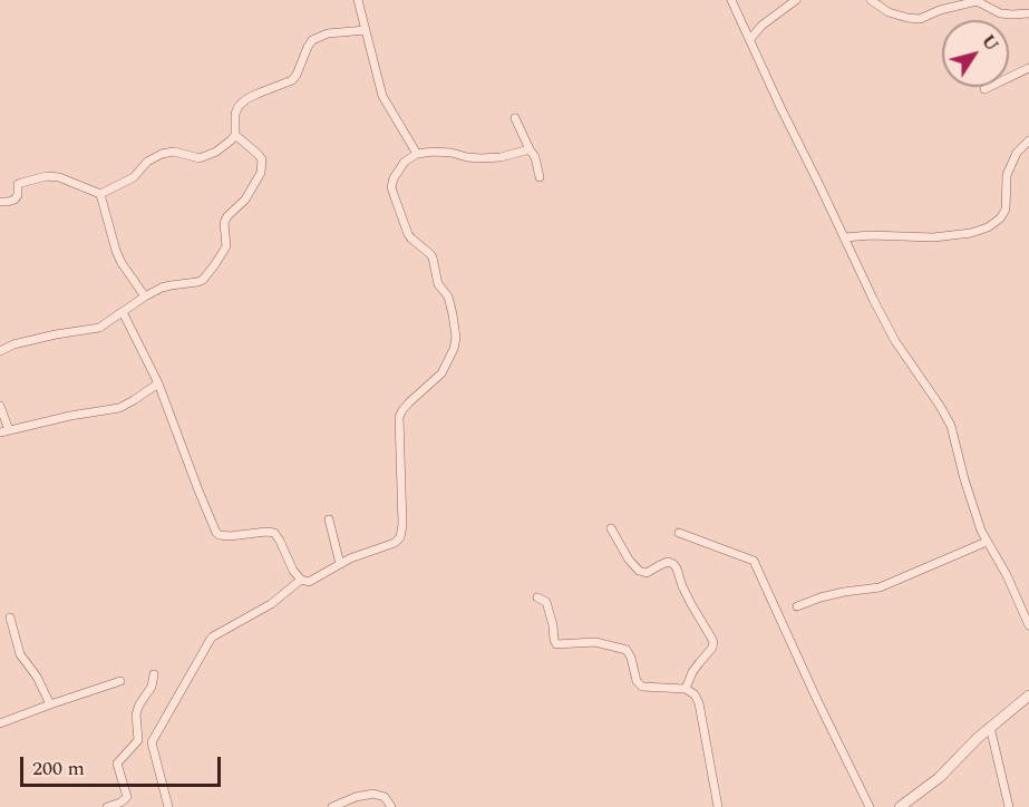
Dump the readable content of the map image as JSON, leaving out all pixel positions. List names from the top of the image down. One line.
{"scale_bar":"200 m","north":"top right"}
